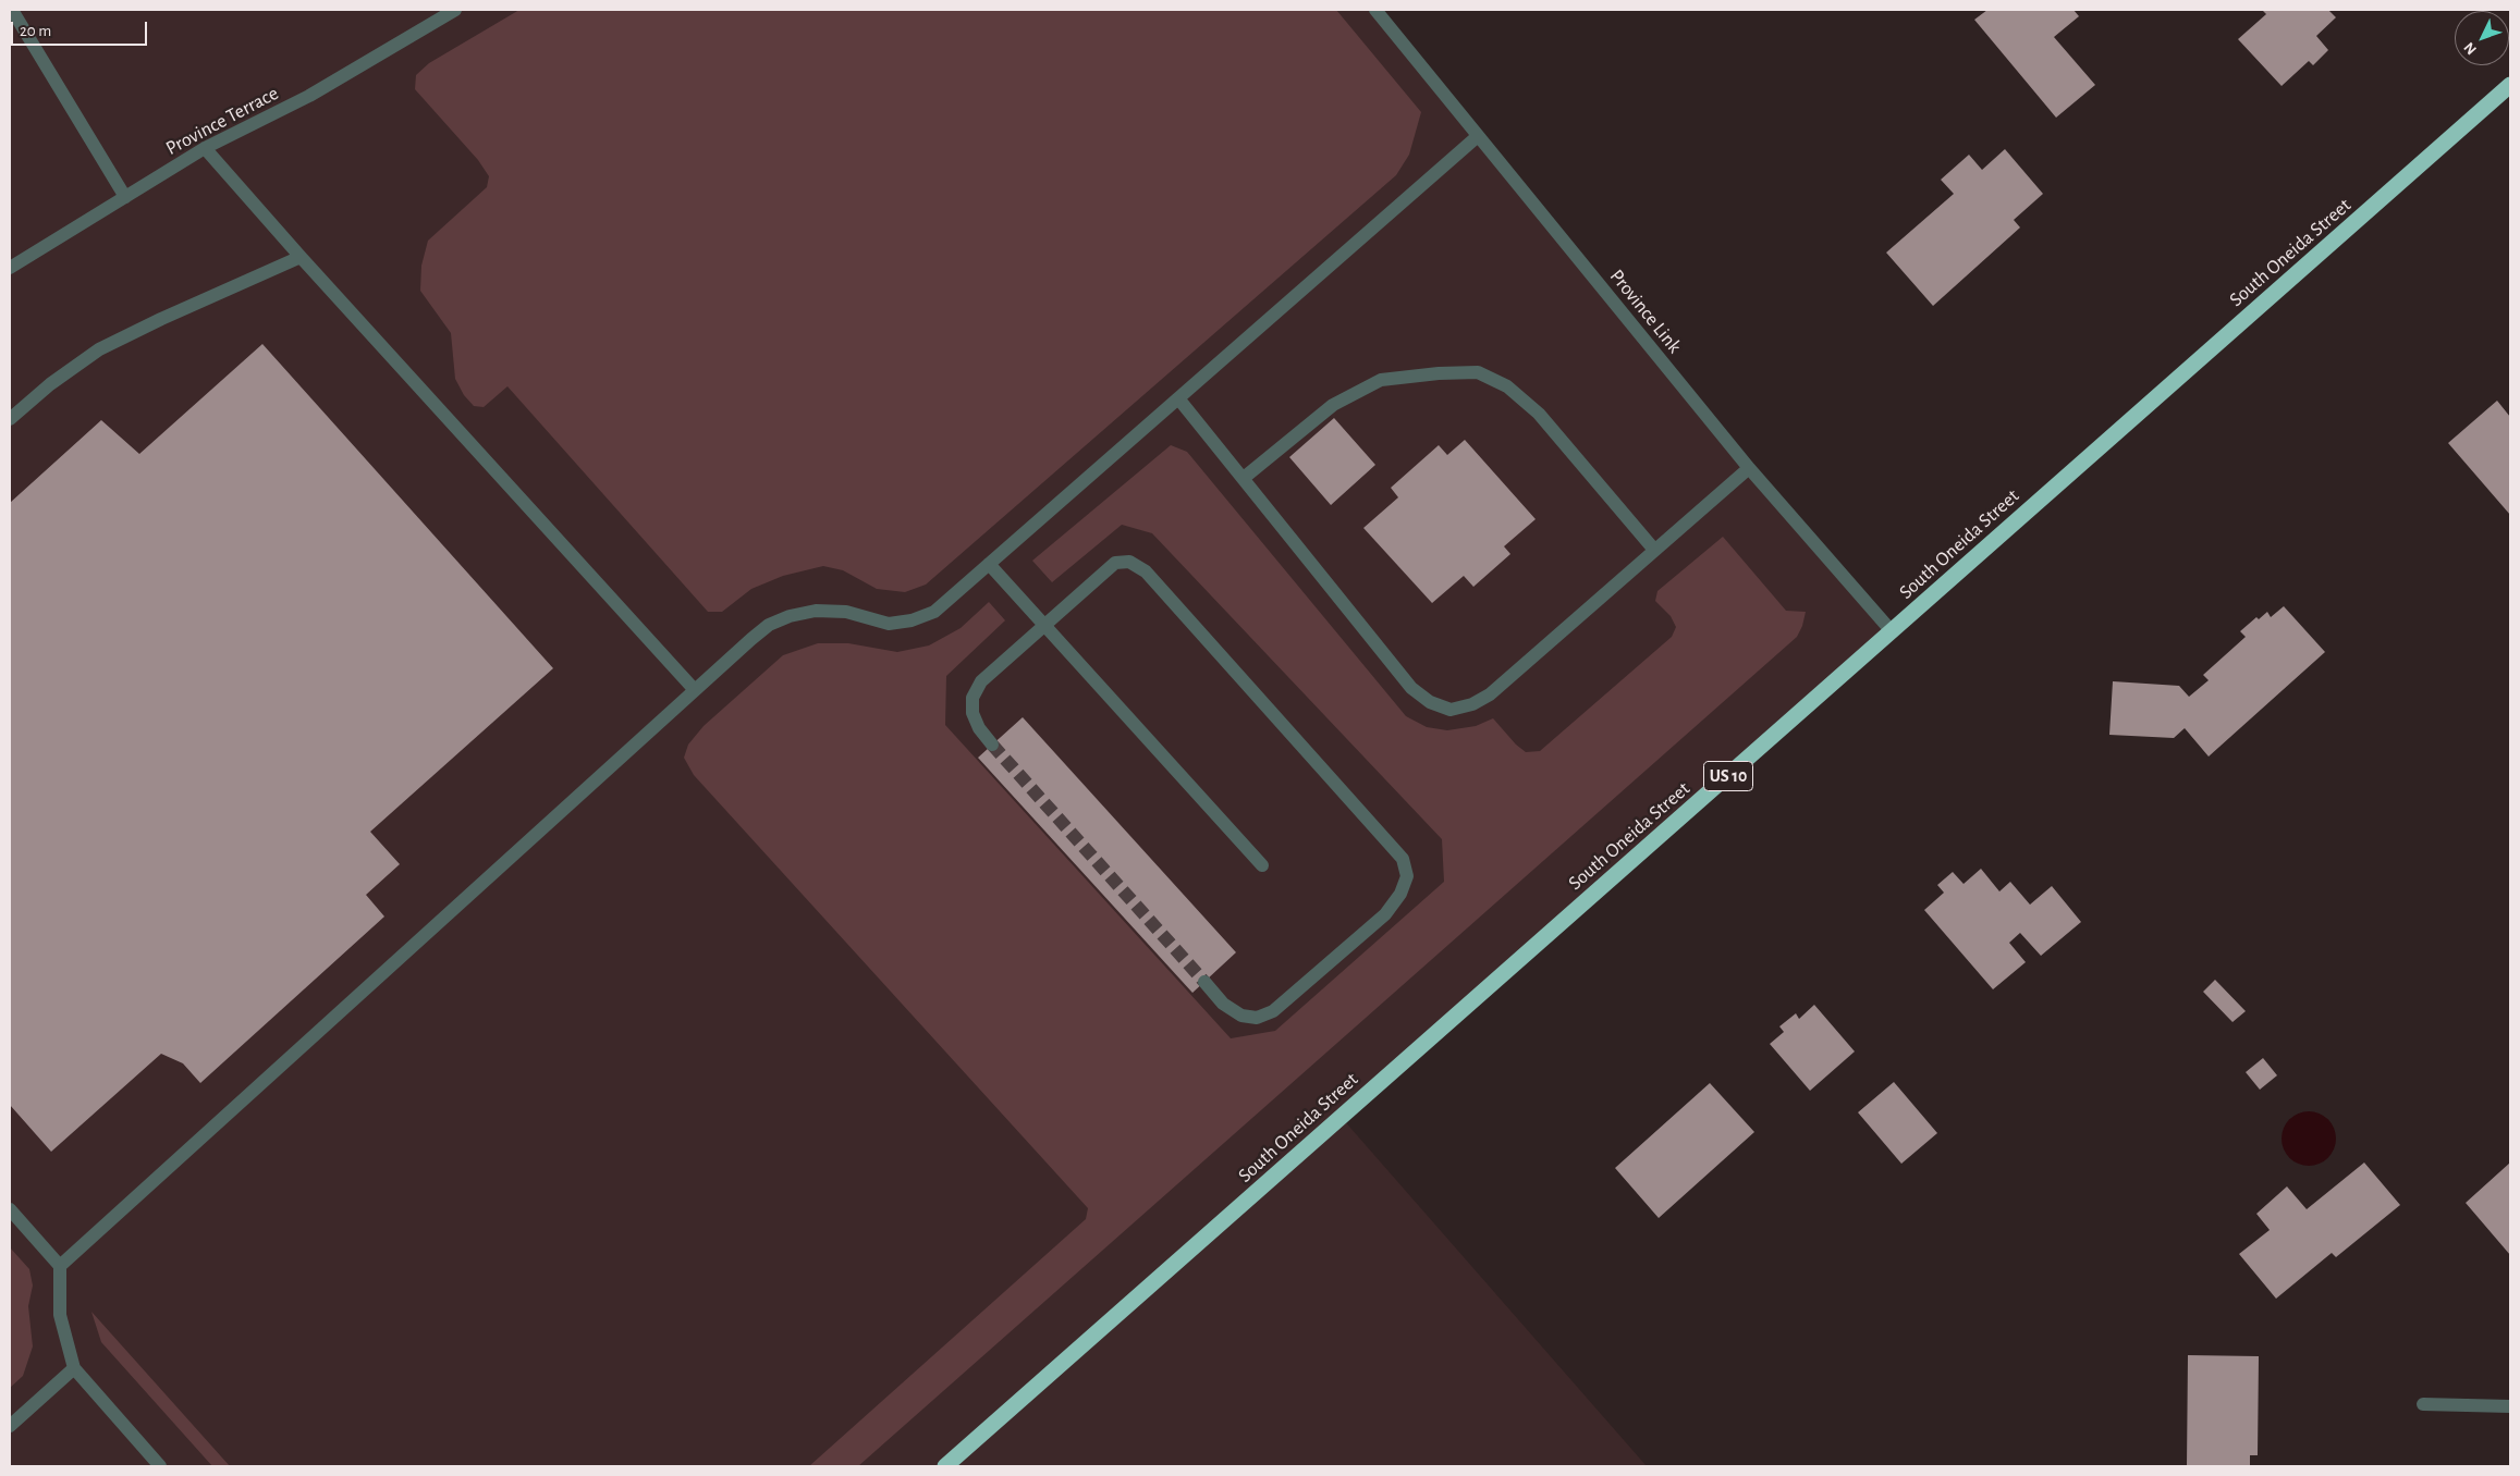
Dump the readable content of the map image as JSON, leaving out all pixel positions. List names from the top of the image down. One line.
{"streets":{"highway":["South Oneida Street","US 10"],"street":["Province Terrace","Province Link"]},"crossings":[["South Oneida Street","Province Link"]],"scale_bar":"20 m","north":"bottom left"}
